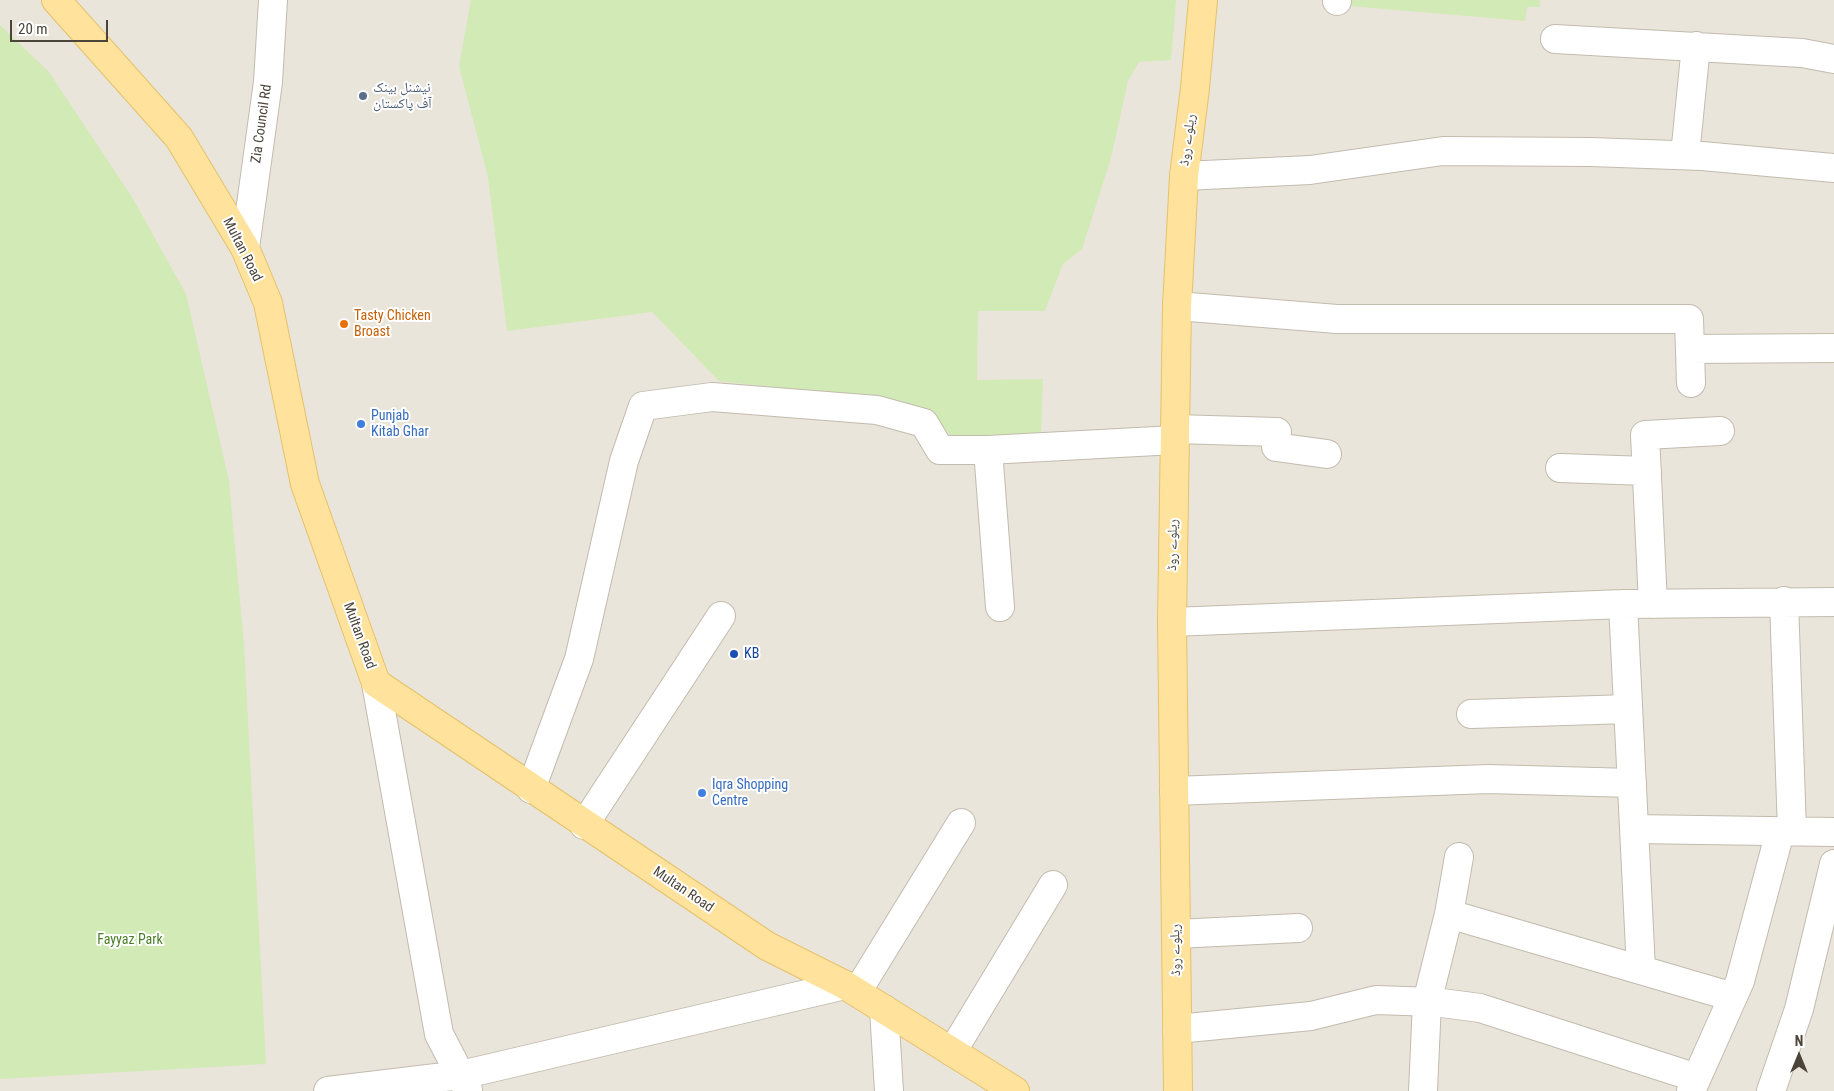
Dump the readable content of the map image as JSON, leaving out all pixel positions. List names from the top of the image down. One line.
{"streets":{"main road":["ریلوے روڈ","Multan Road"],"street":["Zia Council Rd"]},"crossings":[["Zia Council Rd","Multan Road"]],"parks":["Fayyaz Park"],"places":["نیشنل بینک آف پاکستان","Tasty Chicken Broast","Punjab Kitab Ghar","KB","Iqra Shopping Centre"],"scale_bar":"20 m","north":"top"}
